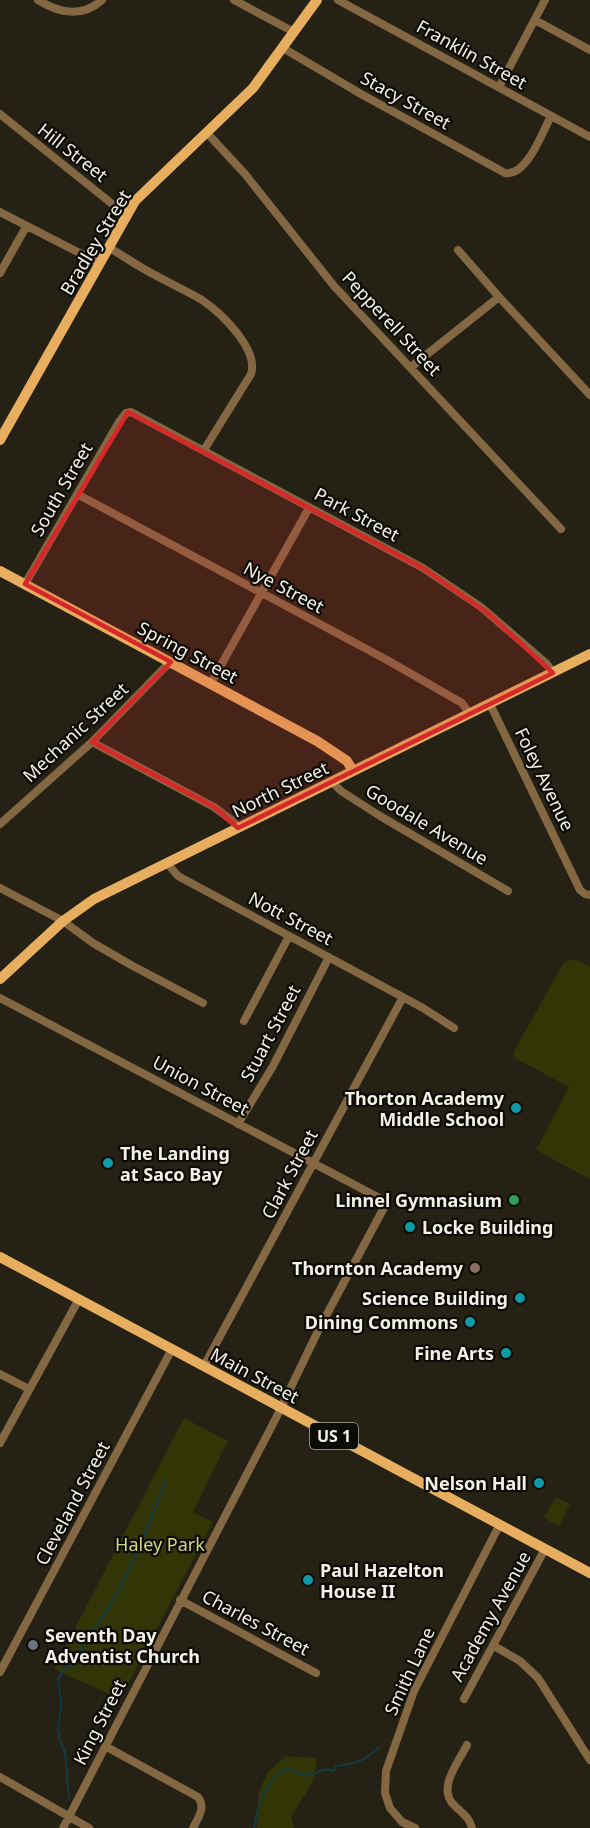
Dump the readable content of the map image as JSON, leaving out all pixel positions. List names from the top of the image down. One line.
{"streets":{"main road":["Bradley Street","Spring Street","North Street","Main Street","US 1"],"street":["Franklin Street","Stacy Street","Hill Street","Pepperell Street","South Street","Park Street","Nye Street","Mechanic Street","Foley Avenue","Goodale Avenue","Nott Street","Stuart Street","Union Street","Clark Street","Cleveland Street","Academy Avenue","Charles Street","Smith Lane","King Street"]},"crossings":[["Franklin Street","Stacy Street"],["Stacy Street","Bradley Street"],["Hill Street","Bradley Street"],["Bradley Street","Pepperell Street"],["South Street","Park Street"],["South Street","Nye Street"],["South Street","Spring Street"],["Park Street","North Street"],["Nye Street","North Street"],["Spring Street","Mechanic Street"],["Spring Street","North Street"],["Foley Avenue","North Street"],["North Street","Goodale Avenue"],["North Street","Nott Street"],["Nott Street","Stuart Street"],["Nott Street","Clark Street"],["Stuart Street","Union Street"],["Union Street","Clark Street"],["Union Street","King Street"],["Clark Street","Main Street"],["Main Street","Cleveland Street"],["Main Street","Academy Avenue"],["Main Street","Smith Lane"],["Main Street","King Street"],["Charles Street","King Street"]],"parks":["Haley Park"],"places":["Thorton Academy Middle School","The Landing at Saco Bay","Linnel Gymnasium","Locke Building","Thornton Academy","Science Building","Dining Commons","Fine Arts","Nelson Hall","Paul Hazelton House II","Seventh Day Adventist Church"]}
